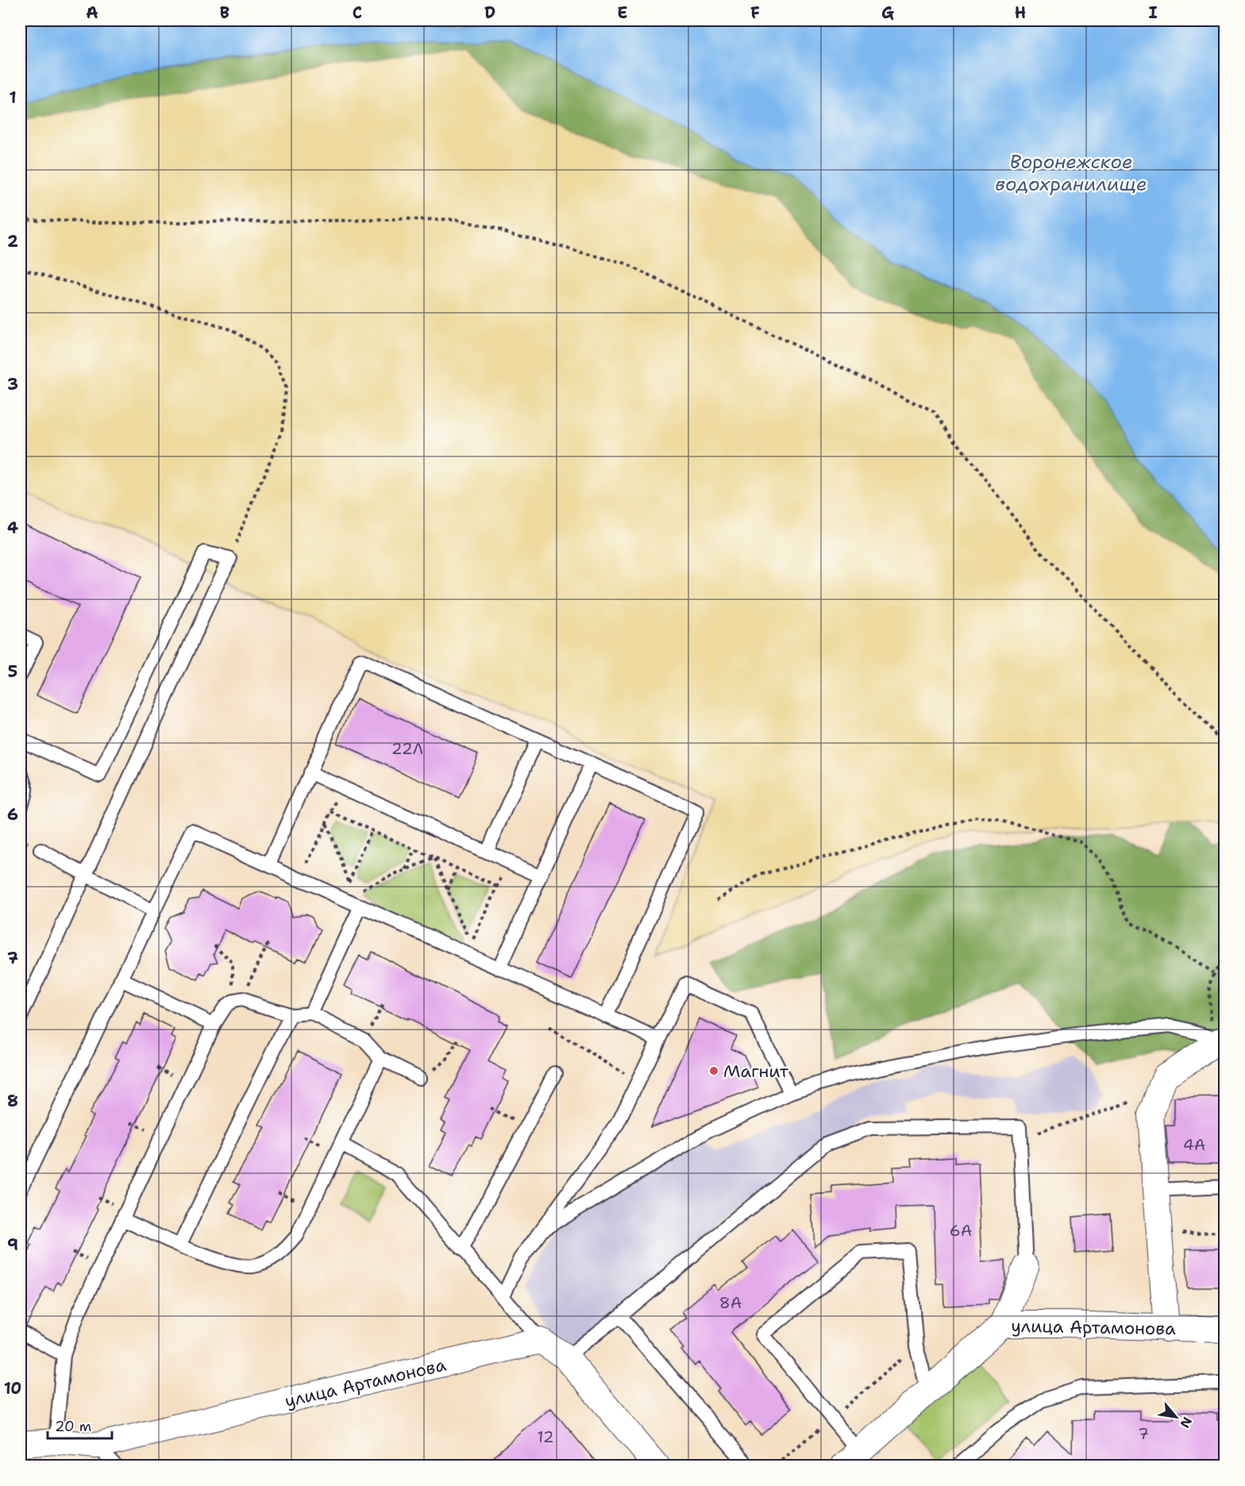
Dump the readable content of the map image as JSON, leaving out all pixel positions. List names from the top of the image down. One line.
{"streets":{"street":["улица Артамонова"]},"water":["Воронежское водохранилище"],"places":["Магнит"],"house_numbers":["22Л","4А","6А","8А","7","12"],"scale_bar":"20 m","north":"bottom right","grid":{"columns":["A","B","C","D","E","F","G","H","I"],"rows":["1","2","3","4","5","6","7","8","9","10"]}}
